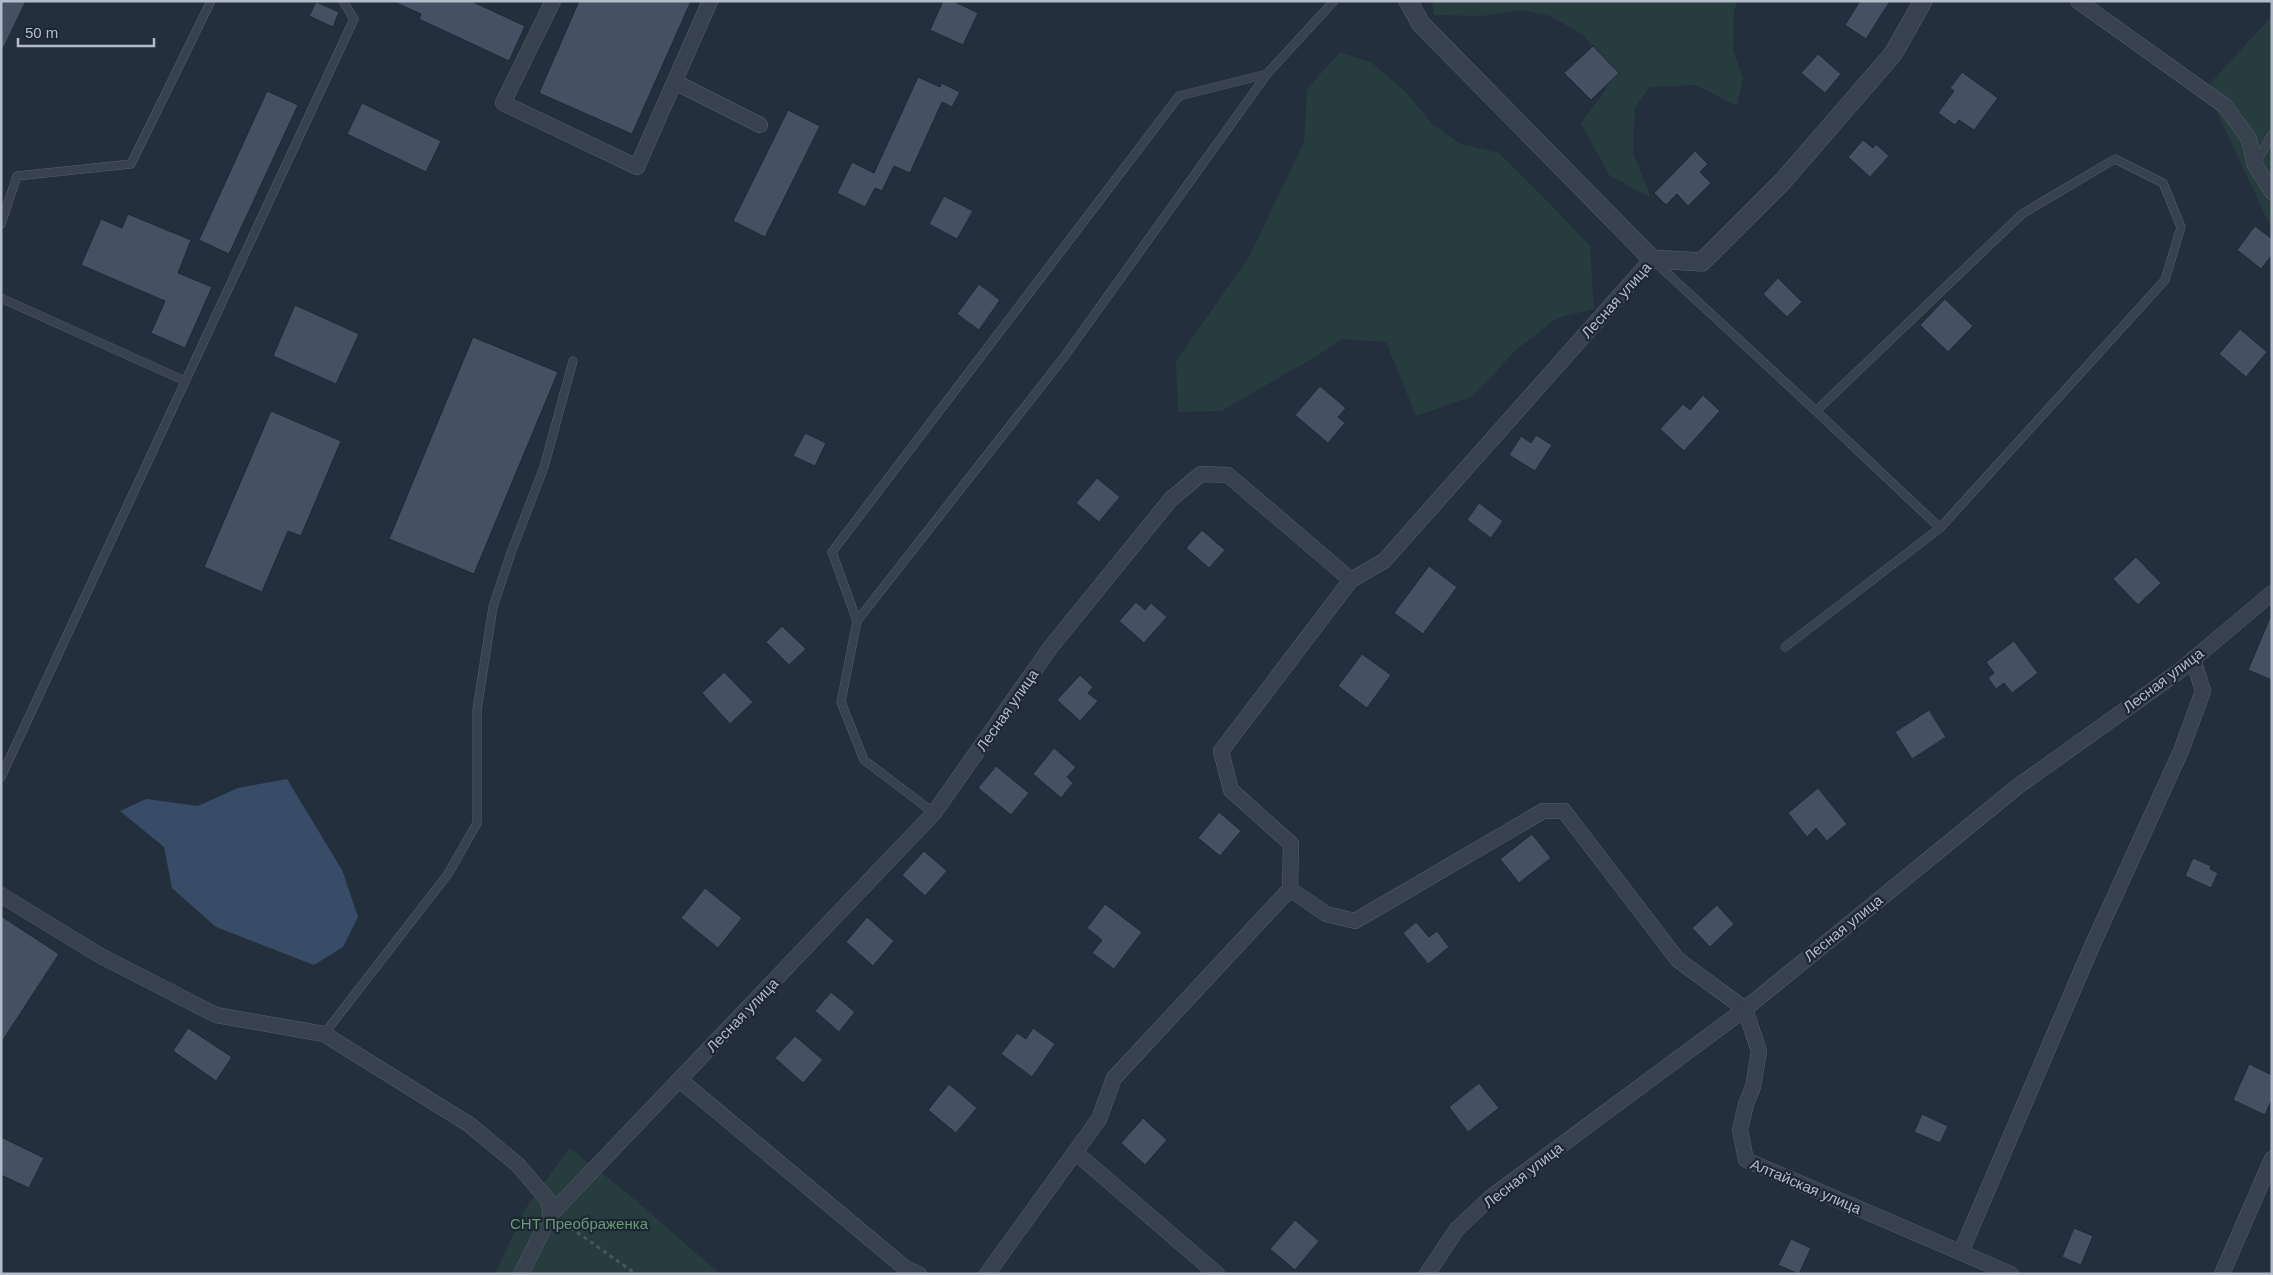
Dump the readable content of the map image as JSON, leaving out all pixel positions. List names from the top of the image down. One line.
{"streets":{"street":["Лесная улица","Алтайская улица"]},"crossings":[["Лесная улица","Алтайская улица"]],"parks":["СНТ Преображенка"],"scale_bar":"50 m"}
